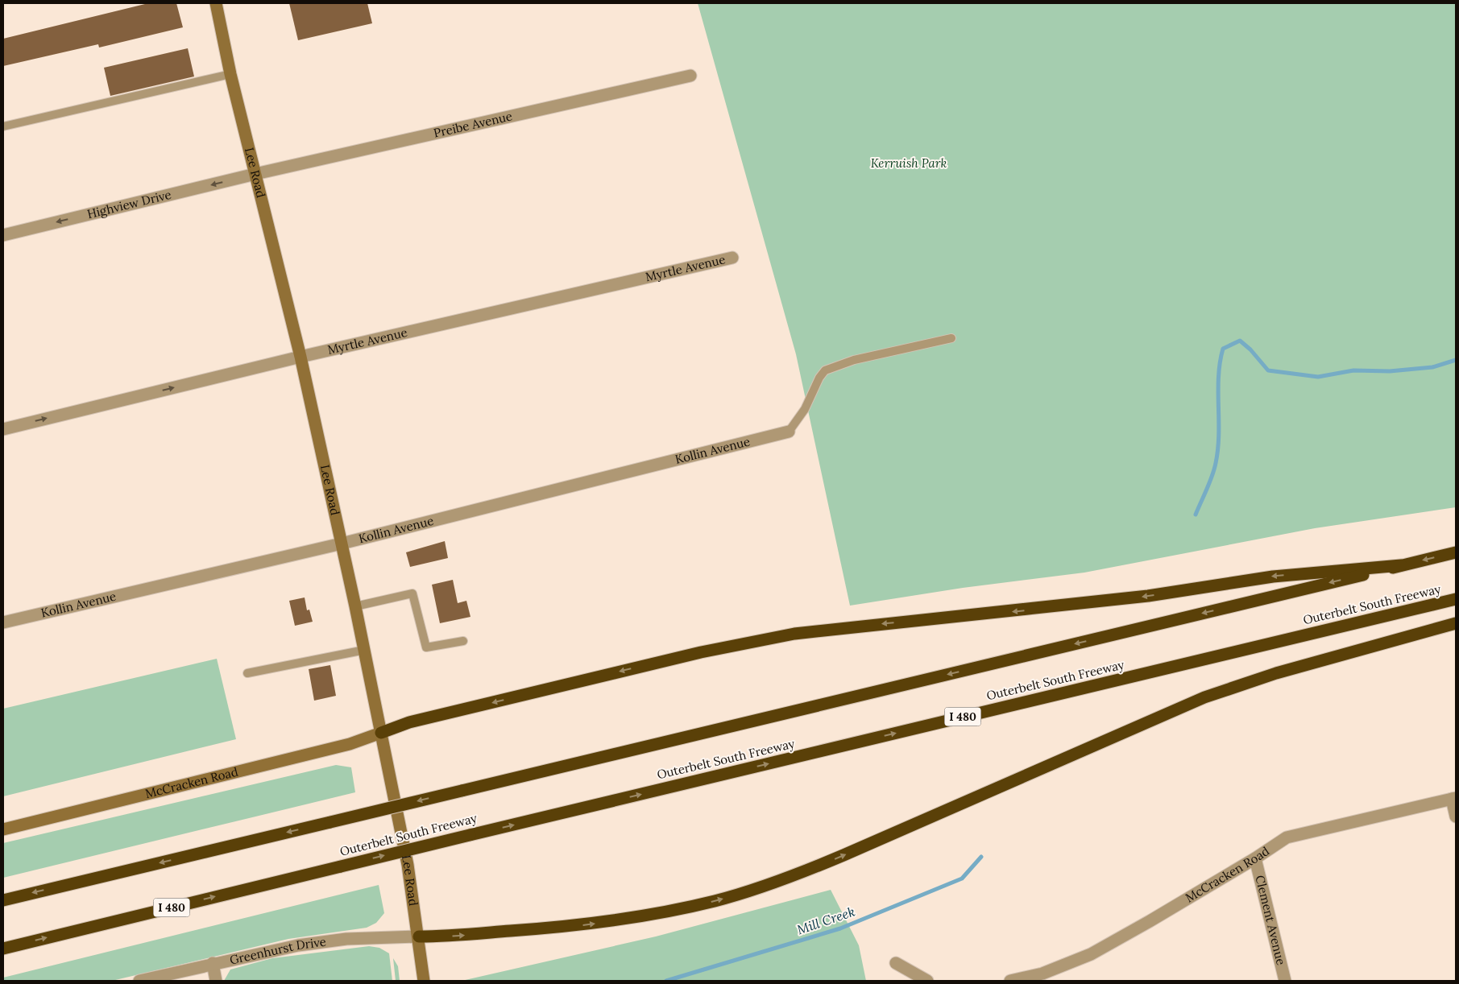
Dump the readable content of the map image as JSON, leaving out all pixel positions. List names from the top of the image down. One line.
{"streets":{"highway":["Outerbelt South Freeway","I 480"],"main road":["Lee Road","McCracken Road"],"street":["Preibe Avenue","Highview Drive","Myrtle Avenue","Kollin Avenue","Clement Avenue","Greenhurst Drive"]},"crossings":[["Preibe Avenue","Lee Road"],["Preibe Avenue","Highview Drive"],["Lee Road","Highview Drive"],["Lee Road","Myrtle Avenue"],["Lee Road","Kollin Avenue"],["Lee Road","McCracken Road"],["Lee Road","Greenhurst Drive"],["McCracken Road","Clement Avenue"]],"one_way":["Highview Drive","Myrtle Avenue"],"water":["Mill Creek"],"parks":["Kerruish Park"]}
